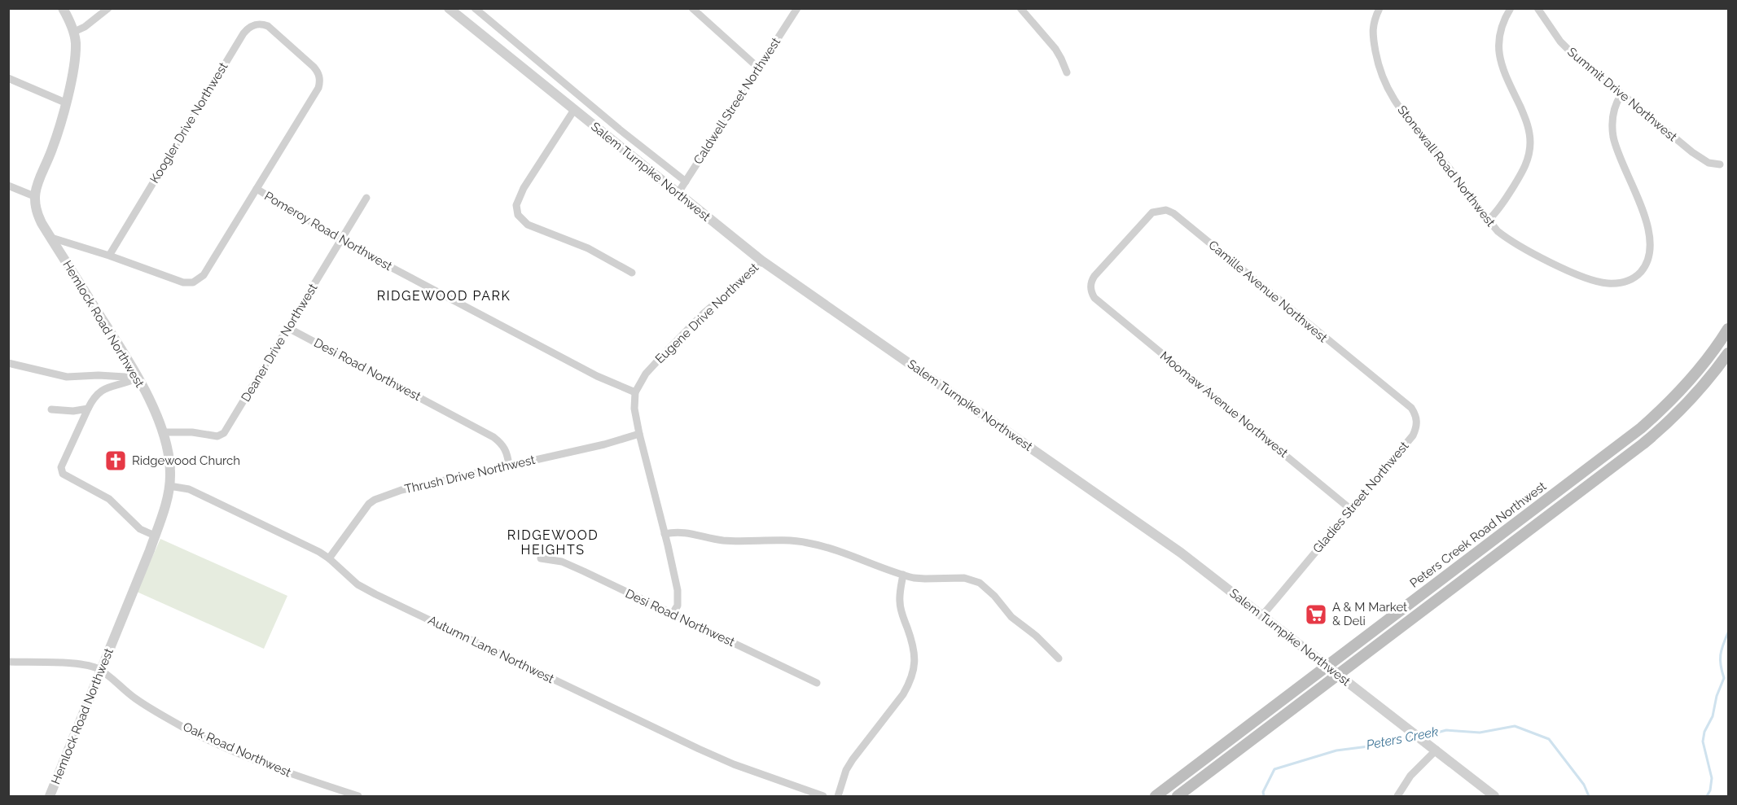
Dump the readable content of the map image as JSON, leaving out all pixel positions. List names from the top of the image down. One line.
{"streets":{"main road":["Peters Creek Road Northwest"],"street":["Summit Drive Northwest","Caldwell Street Northwest","Koogler Drive Northwest","Stonewall Road Northwest","Salem Turnpike Northwest","Pomeroy Road Northwest","Camille Avenue Northwest","Eugene Drive Northwest","Hemlock Road Northwest","Deaner Drive Northwest","Desi Road Northwest","Moomaw Avenue Northwest","Thrush Drive Northwest","Gladies Street Northwest","Autumn Lane Northwest","Oak Road Northwest"]},"crossings":[["Summit Drive Northwest","Stonewall Road Northwest"],["Caldwell Street Northwest","Salem Turnpike Northwest"],["Koogler Drive Northwest","Pomeroy Road Northwest"],["Salem Turnpike Northwest","Eugene Drive Northwest"],["Salem Turnpike Northwest","Gladies Street Northwest"],["Salem Turnpike Northwest","Peters Creek Road Northwest"],["Pomeroy Road Northwest","Eugene Drive Northwest"],["Pomeroy Road Northwest","Hemlock Road Northwest"],["Pomeroy Road Northwest","Deaner Drive Northwest"],["Camille Avenue Northwest","Moomaw Avenue Northwest"],["Camille Avenue Northwest","Gladies Street Northwest"],["Hemlock Road Northwest","Deaner Drive Northwest"],["Hemlock Road Northwest","Autumn Lane Northwest"],["Hemlock Road Northwest","Oak Road Northwest"],["Deaner Drive Northwest","Desi Road Northwest"],["Desi Road Northwest","Thrush Drive Northwest"],["Moomaw Avenue Northwest","Gladies Street Northwest"],["Thrush Drive Northwest","Autumn Lane Northwest"]],"districts":["RIDGEWOOD PARK","RIDGEWOOD HEIGHTS"],"water":["Peters Creek"],"places":{"church":["Ridgewood Church"],"supermarket":["A & M Market & Deli"]}}
